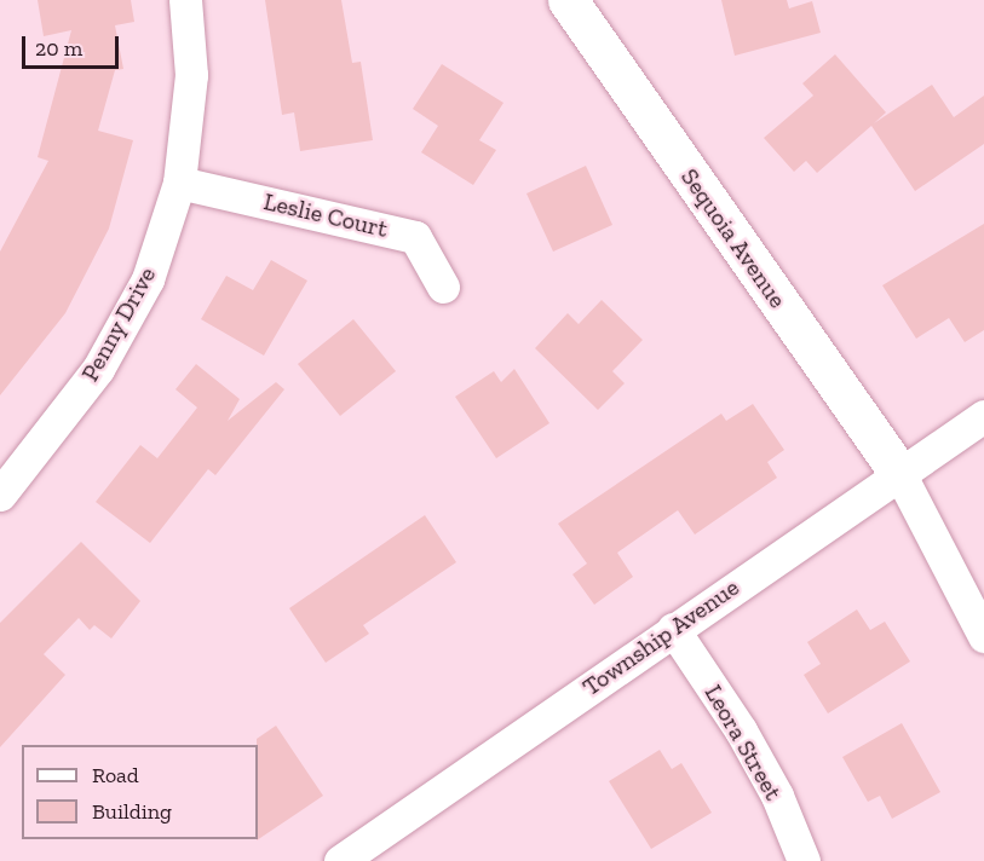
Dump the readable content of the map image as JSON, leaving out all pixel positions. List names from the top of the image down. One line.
{"streets":{"street":["Leslie Court","Sequoia Avenue","Penny Drive","Township Avenue","Leora Street"]},"crossings":[["Leslie Court","Penny Drive"],["Sequoia Avenue","Township Avenue"],["Township Avenue","Leora Street"]],"legend":["Road","Building"],"scale_bar":"20 m"}
